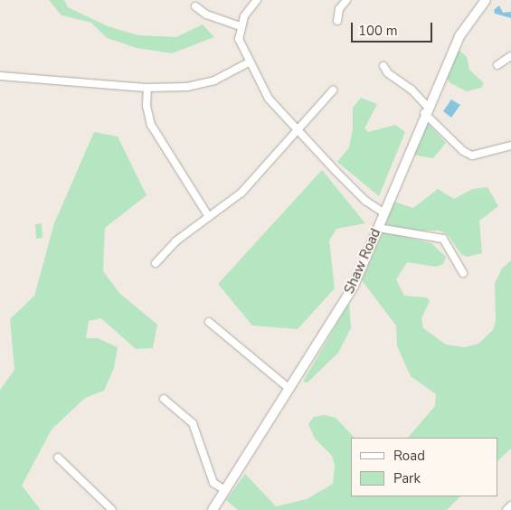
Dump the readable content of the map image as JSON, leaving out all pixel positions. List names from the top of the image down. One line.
{"streets":{"main road":["Shaw Road"]},"legend":["Road","Park"],"scale_bar":"100 m"}
